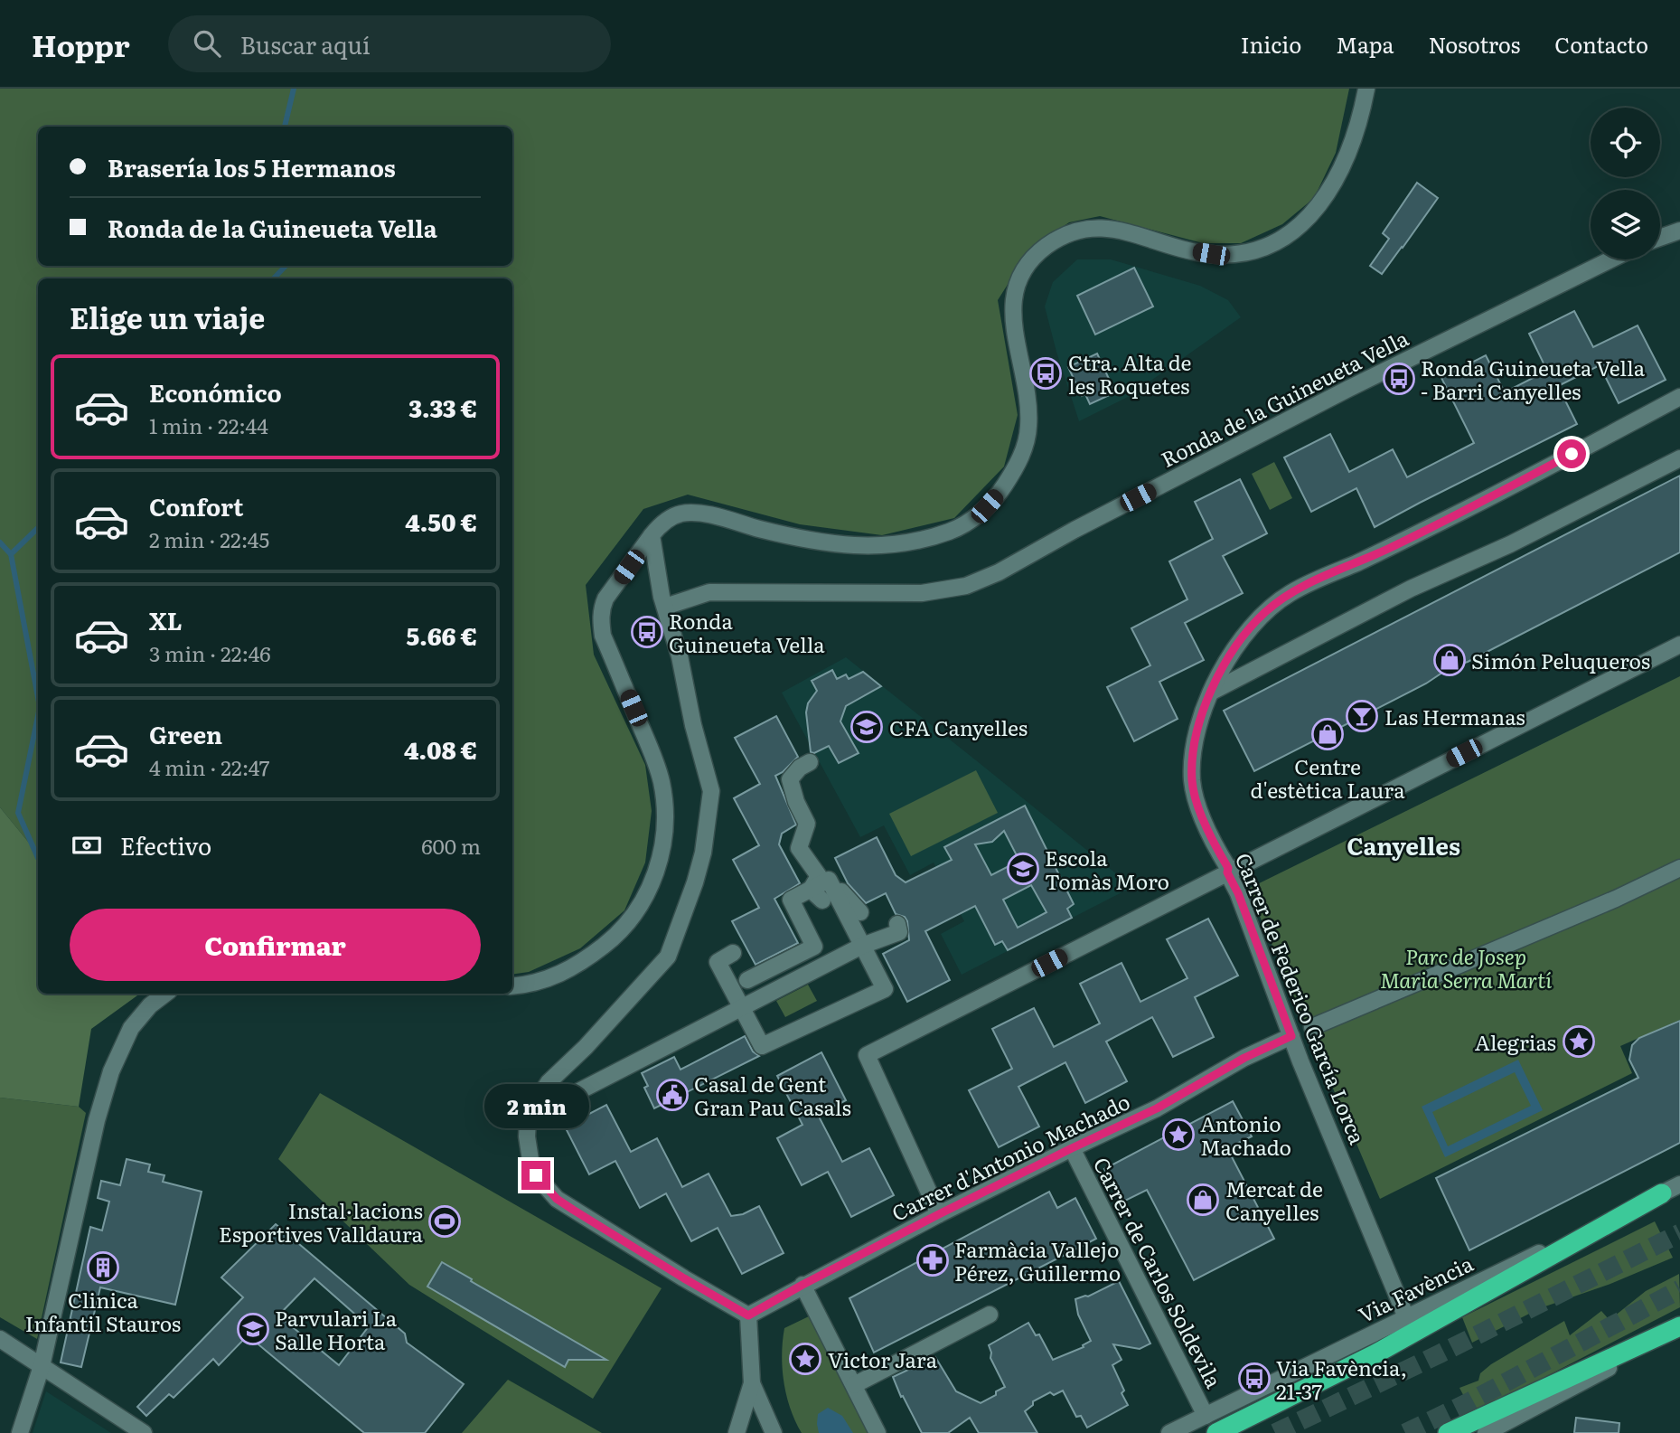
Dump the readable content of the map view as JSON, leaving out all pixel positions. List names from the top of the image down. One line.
{"streets":{"street":["Ronda de la Guineueta Vella","Carrer de Federico García Lorca","Carrer d'Antonio Machado","Carrer de Carlos Soldevila","Via Favència"]},"crossings":[["Carrer de Federico García Lorca","Carrer d'Antonio Machado"],["Carrer de Federico García Lorca","Via Favència"],["Carrer d'Antonio Machado","Carrer de Carlos Soldevila"],["Carrer de Carlos Soldevila","Via Favència"]],"districts":["Canyelles"],"parks":["Parc de Josep Maria Serra Martí"],"places":{"bus stop":["Ctra. Alta de les Roquetes","Ronda Guineueta Vella - Barri Canyelles","Ronda Guineueta Vella","Via Favència, 21-37"],"shop":["Simón Peluqueros","Centre d'estètica Laura","Mercat de Canyelles"],"bar":["Las Hermanas"],"school or university":["CFA Canyelles","Escola Tomàs Moro","Parvulari La Salle Horta"],"place":["Alegrias","Antonio Machado","Victor Jara"],"public building":["Casal de Gent Gran Pau Casals"],"sports":["Instal·lacions Esportives Valldaura"],"pharmacy":["Farmàcia Vallejo Pérez, Guillermo"],"building":["Clinica Infantil Stauros"]},"page":{"header":"Hoppr","search":"Buscar aquí","nav":["Inicio","Mapa","Nosotros","Contacto"],"banner":["Brasería los 5 Hermanos","Ronda de la Guineueta Vella"],"heading":"Elige un viaje","list":[{"name":"Económico","note":"1 min · 22:44","value":"3.33 €"},{"name":"Confort","note":"2 min · 22:45","value":"4.50 €"},{"name":"XL","note":"3 min · 22:46","value":"5.66 €"},{"name":"Green","note":"4 min · 22:47","value":"4.08 €"}],"pay":["Efectivo","600 m"],"buttons":"Confirmar","bubble":"2 min"}}
